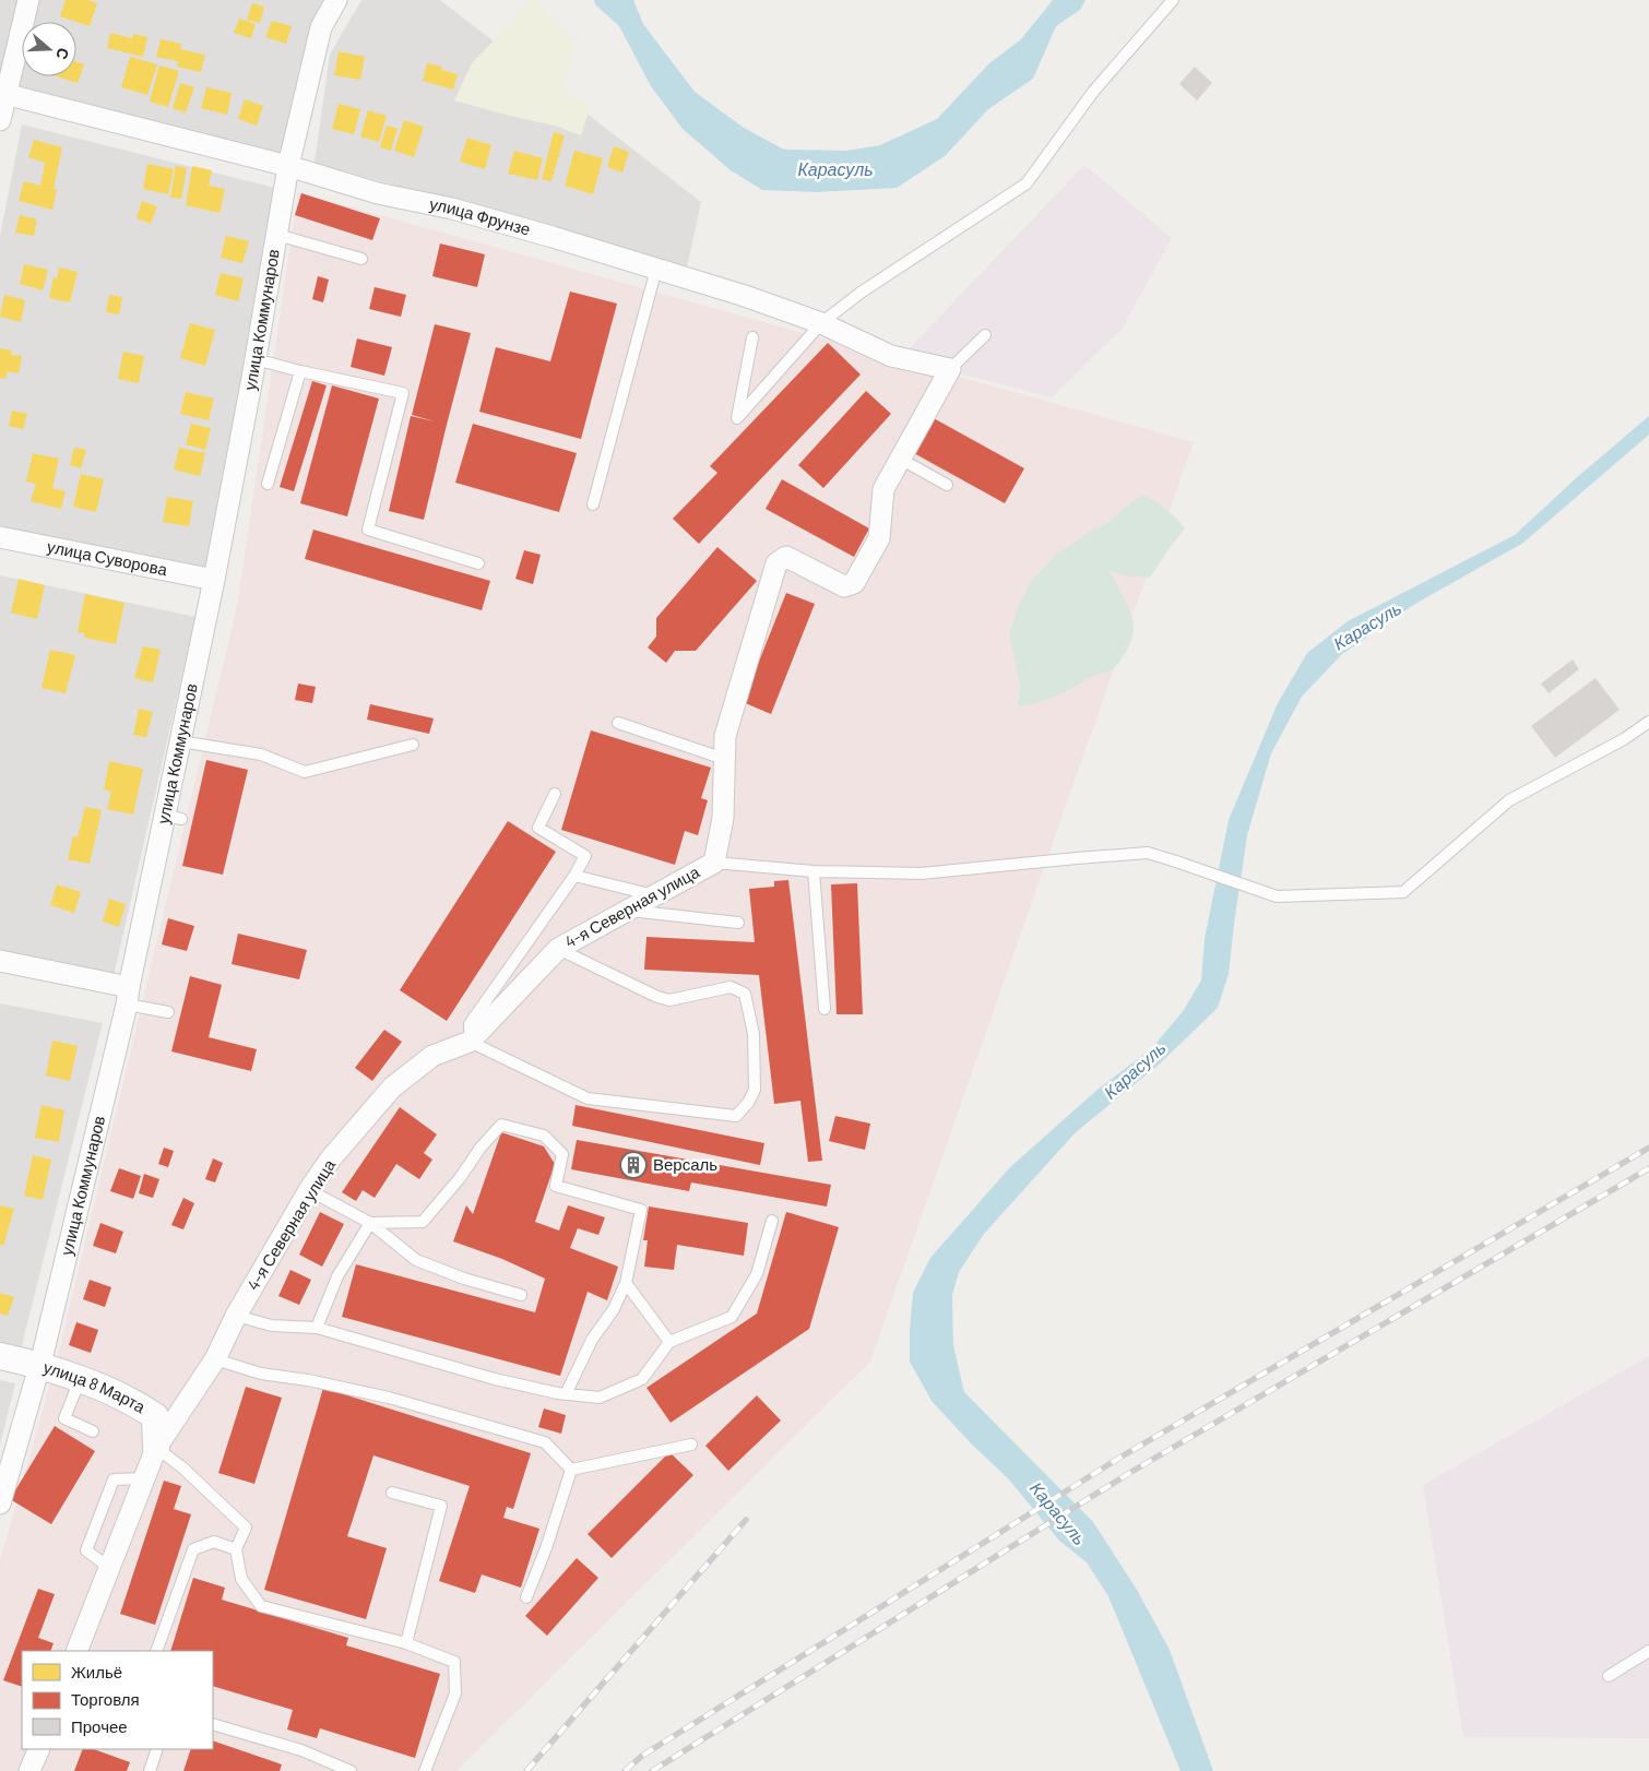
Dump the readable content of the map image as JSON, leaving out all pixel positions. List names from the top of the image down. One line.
{"streets":{"street":["улица Фрунзе","улица Коммунаров","улица Суворова","4-я Северная улица","улица 8 Марта"]},"crossings":[["улица Фрунзе","улица Коммунаров"],["улица Фрунзе","4-я Северная улица"],["улица Коммунаров","улица Суворова"],["улица Коммунаров","улица 8 Марта"],["4-я Северная улица","улица 8 Марта"]],"water":["Карасуль"],"places":{"building":["Версаль"]},"legend":["Жильё","Торговля","Прочее"],"north":"right"}
